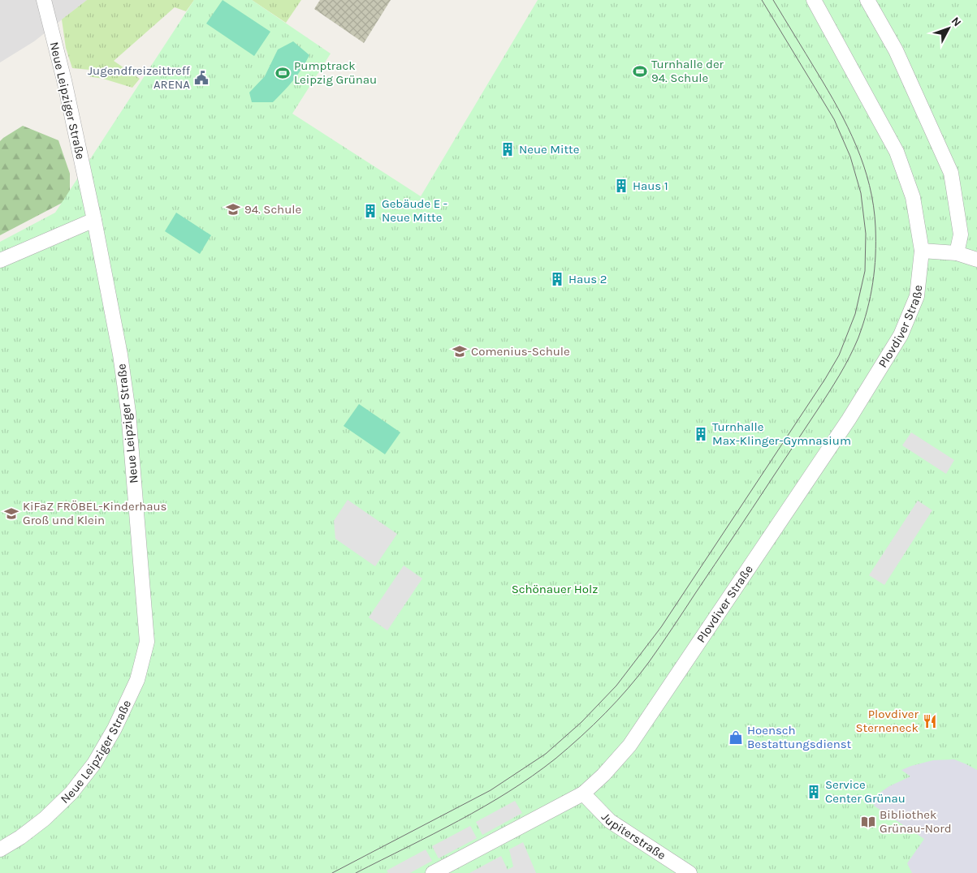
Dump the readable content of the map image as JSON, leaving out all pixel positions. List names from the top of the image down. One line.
{"streets":{"street":["Neue Leipziger Straße","Plovdiver Straße","Jupiterstraße"]},"crossings":[["Plovdiver Straße","Jupiterstraße"]],"parks":["Schönauer Holz"],"places":{"sports":["Turnhalle der 94. Schule","Pumptrack Leipzig Grünau"],"public building":["Jugendfreizeittreff ARENA"],"building":["Neue Mitte","Haus 1","Gebäude E - Neue Mitte","Haus 2","Turnhalle Max-Klinger-Gymnasium","Service Center Grünau"],"school or university":["94. Schule","Comenius-Schule","KiFaZ FRÖBEL-Kinderhaus Groß und Klein"],"restaurant":["Plovdiver Sterneneck"],"shop":["Hoensch Bestattungsdienst"],"library":["Bibliothek Grünau-Nord"]},"north":"top right"}
